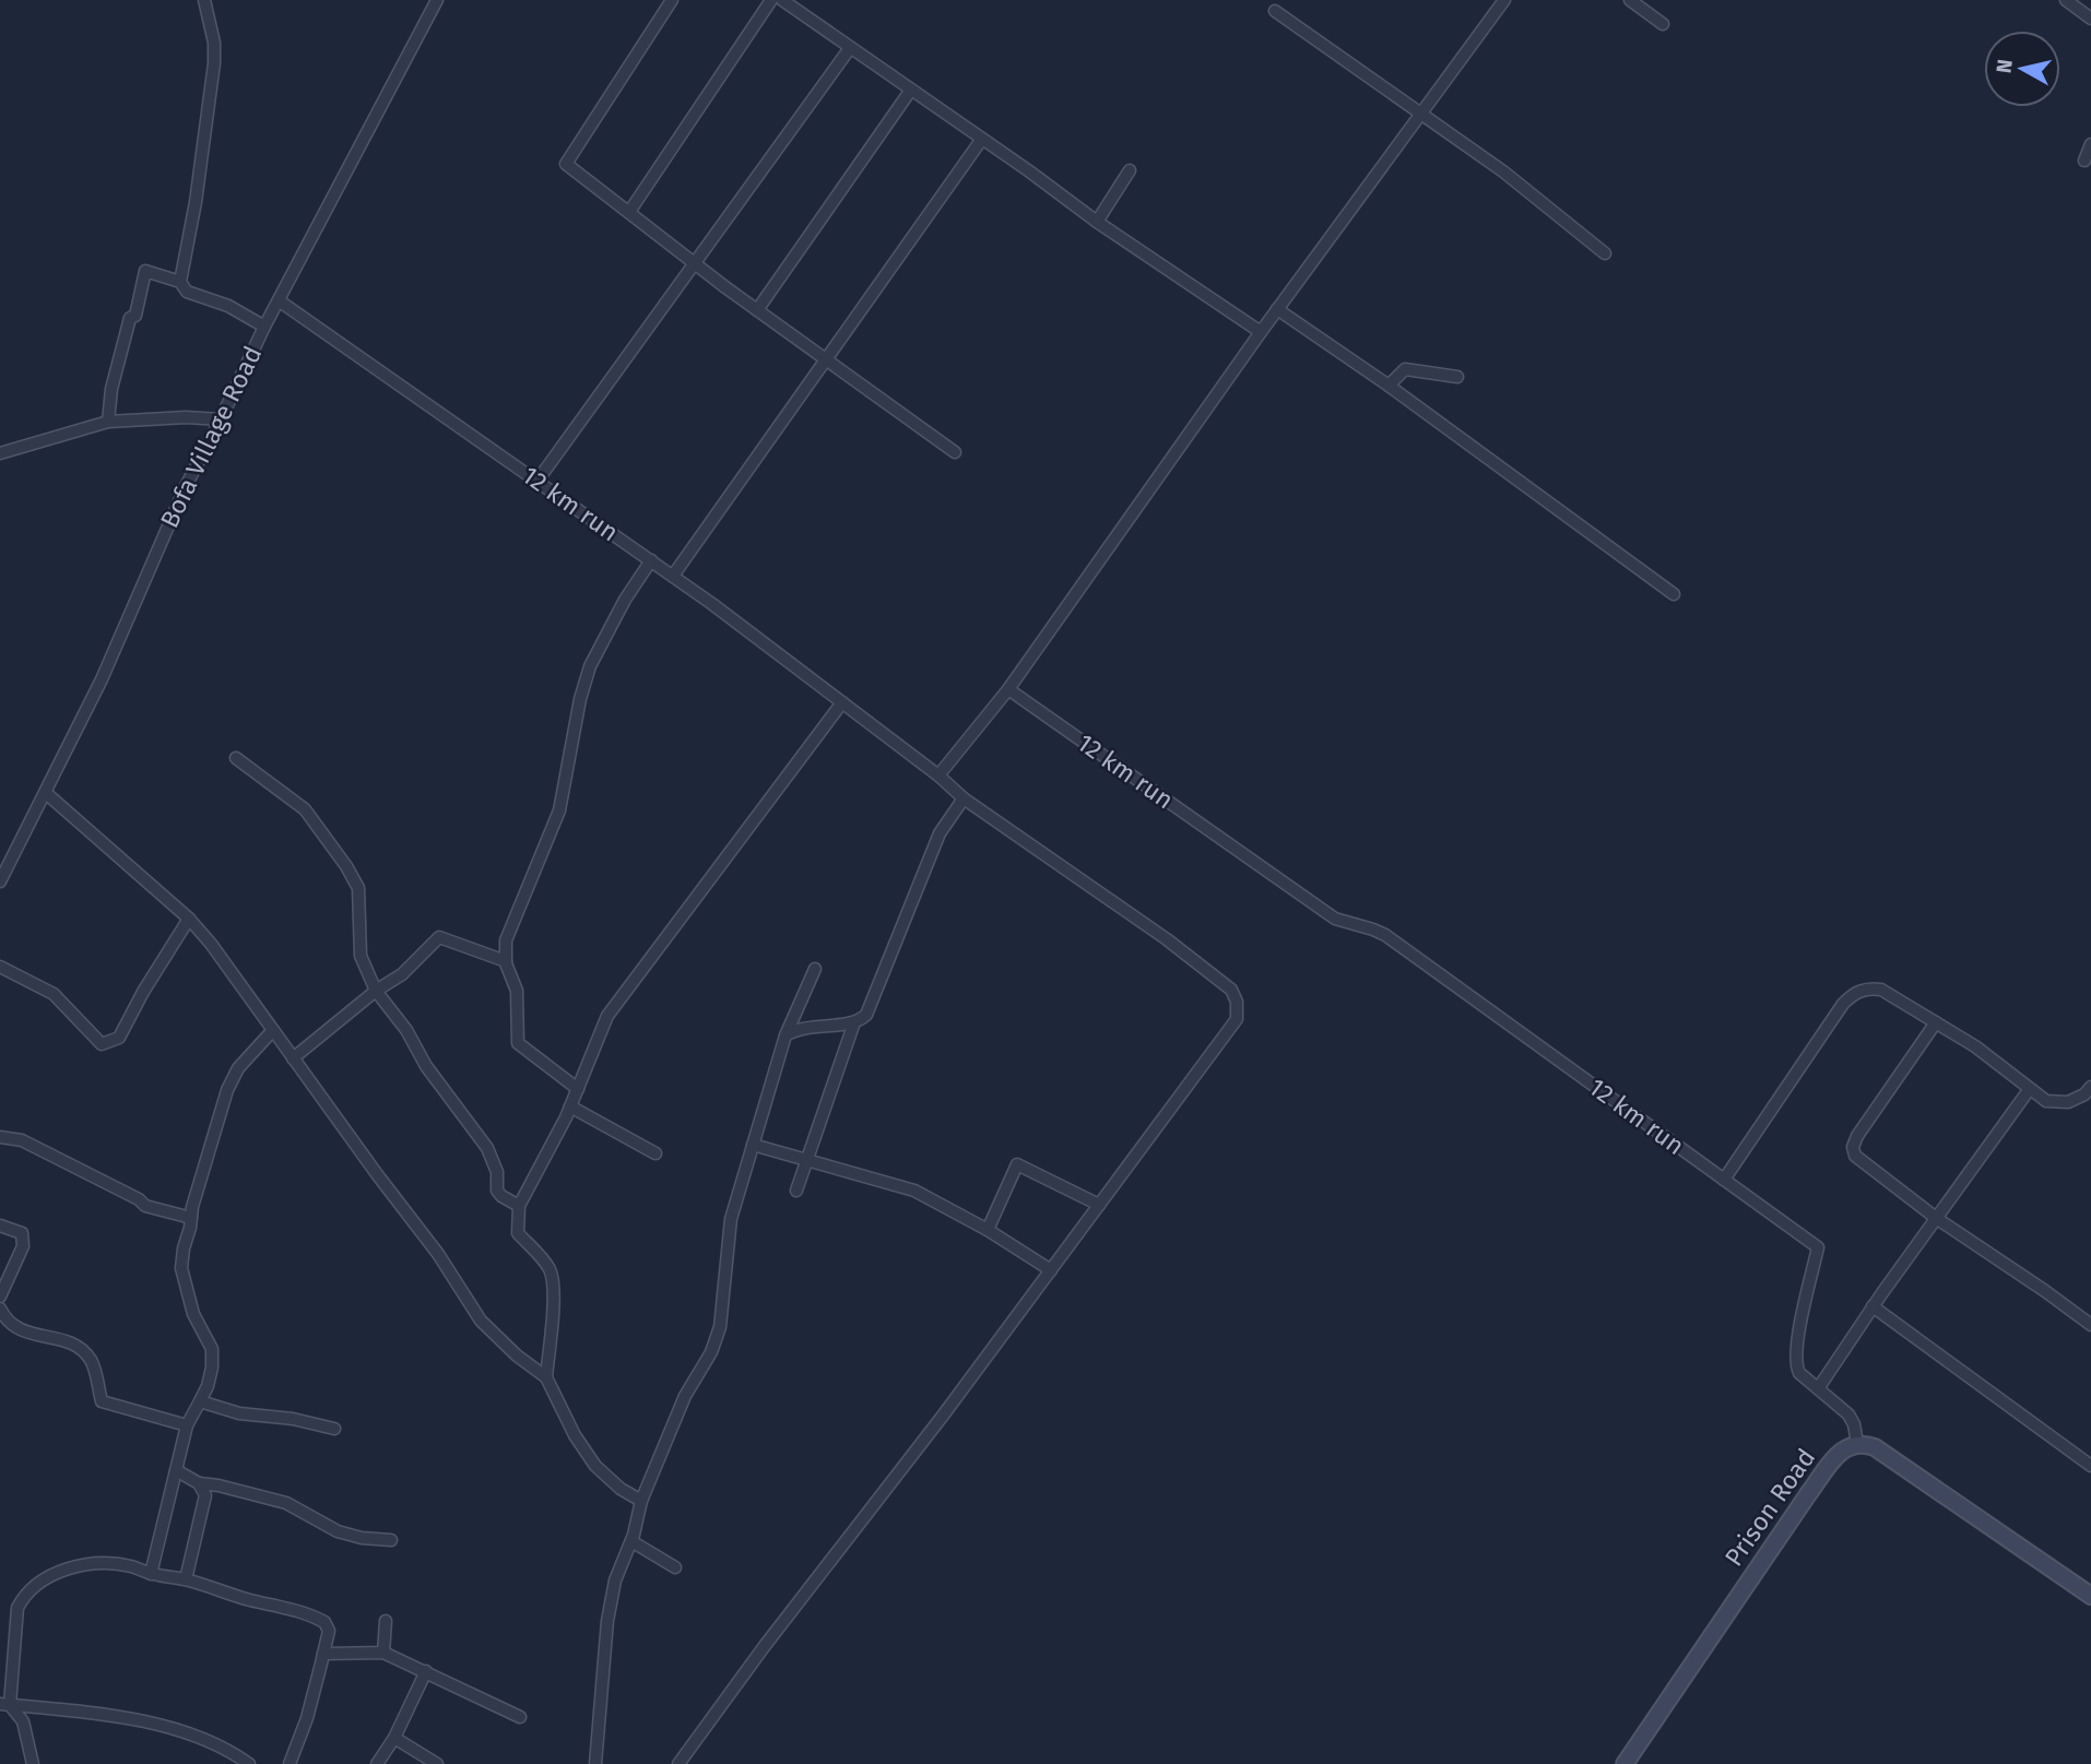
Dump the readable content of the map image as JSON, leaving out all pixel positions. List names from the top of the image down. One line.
{"streets":{"street":["Bofa Village Road","12 km run","Prison Road"]},"crossings":[["Bofa Village Road","12 km run"],["12 km run","Prison Road"]],"north":"left"}
